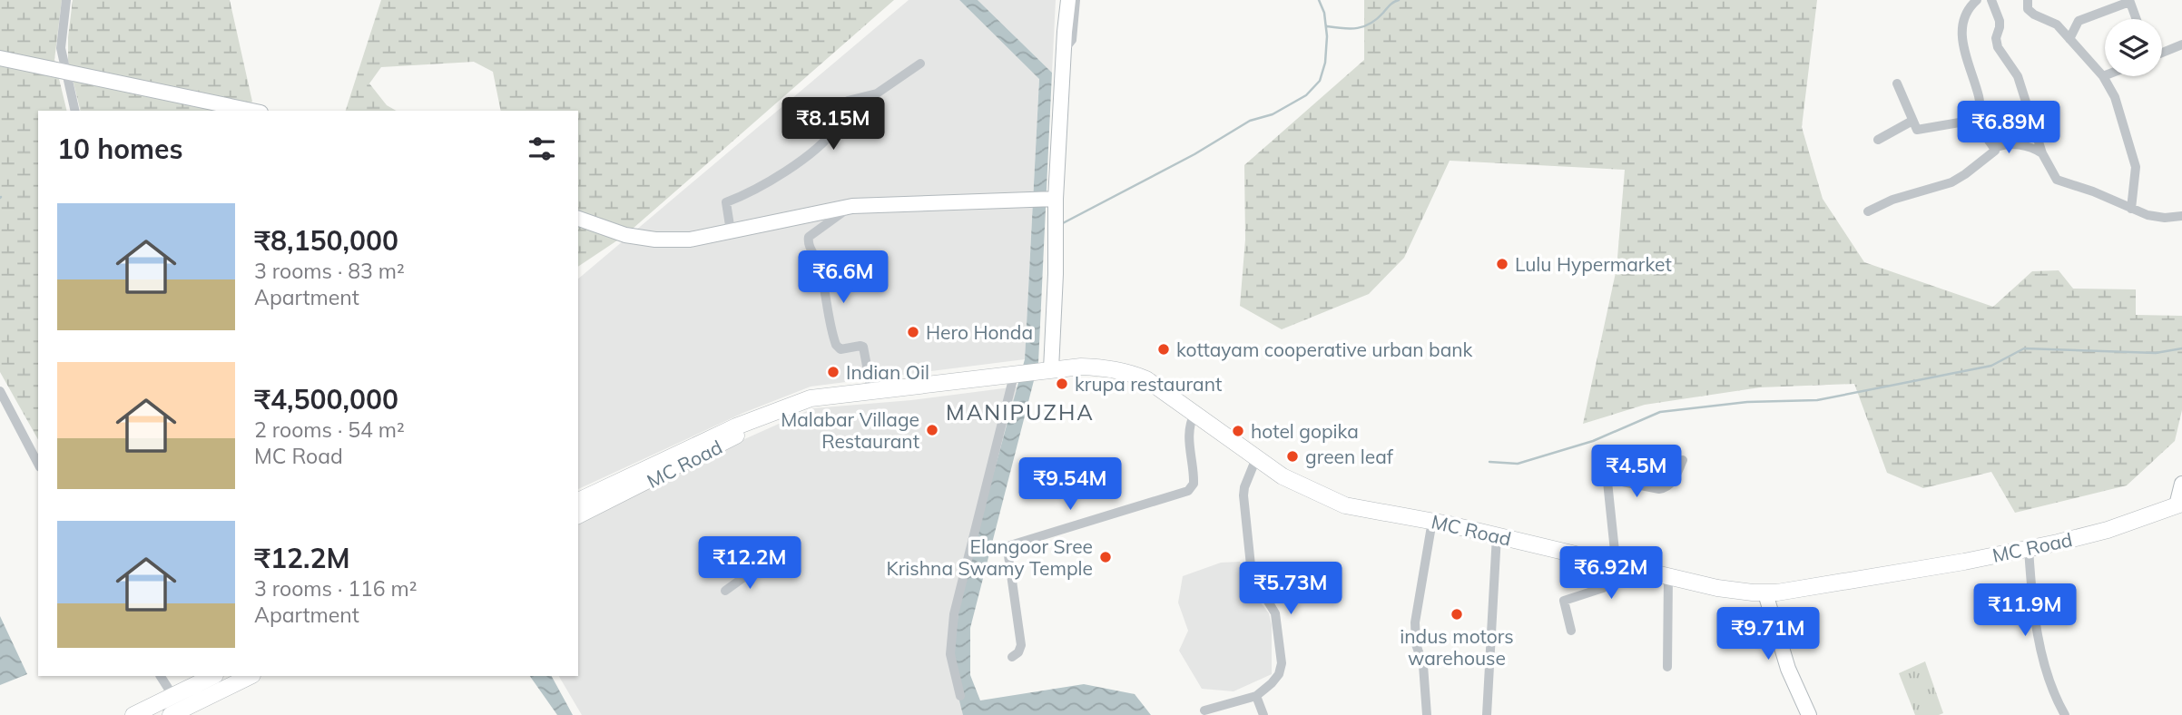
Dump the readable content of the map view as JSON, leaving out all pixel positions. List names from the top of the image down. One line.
{"streets":{"highway":["MC Road"]},"districts":["MANIPUZHA"],"places":["Lulu Hypermarket","Hero Honda","kottayam cooperative urban bank","Indian Oil","krupa restaurant","Malabar Village Restaurant","hotel gopika","green leaf","Elangoor Sree Krishna Swamy Temple","indus motors warehouse"],"page":{"price":["₹8.15M","₹6.89M","₹6.6M","₹4.5M","₹9.54M","₹12.2M","₹6.92M","₹5.73M","₹11.9M","₹9.71M"],"heading":"10 homes","list":[{"name":"₹8,150,000","note":"3 rooms · 83 m² · Apartment"},{"name":"₹4,500,000","note":"2 rooms · 54 m² · MC Road"},{"name":"₹12.2M","note":"3 rooms · 116 m² · Apartment"}]}}
